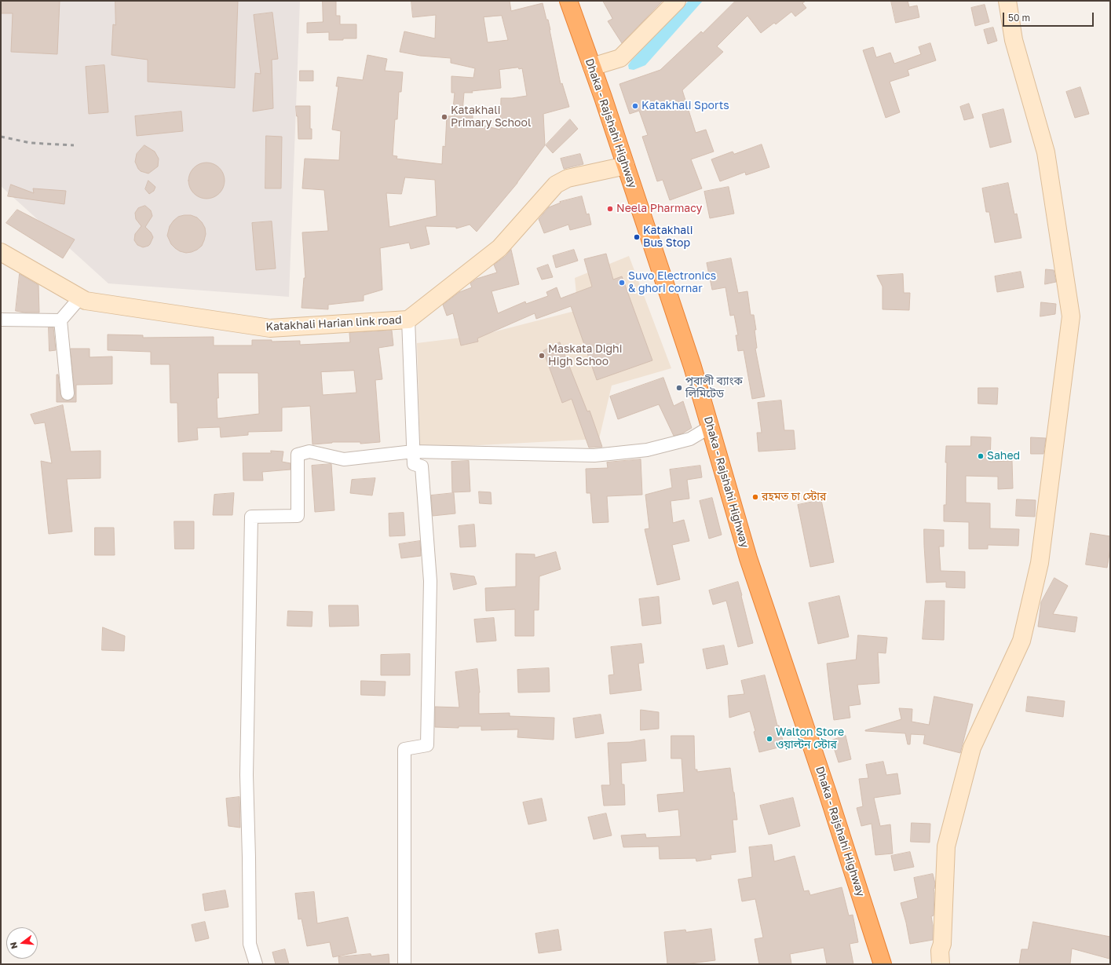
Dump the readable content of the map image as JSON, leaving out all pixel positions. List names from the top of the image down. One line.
{"streets":{"highway":["Dhaka - Rajshahi Highway"],"street":["Katakhali Harian link road"]},"crossings":[["Dhaka - Rajshahi Highway","Katakhali Harian link road"]],"places":["Katakhali Sports","Katakhali Primary School","Neela Pharmacy","Katakhali Bus Stop","Suvo Electronics & ghori cornar","Maskata Dighi High Schoo","পূবালী ব্যাংক লিমিটেড","Sahed","রহমত চা স্টোর","Walton Store ওয়াল্টন স্টোর"],"scale_bar":"50 m","north":"left"}
